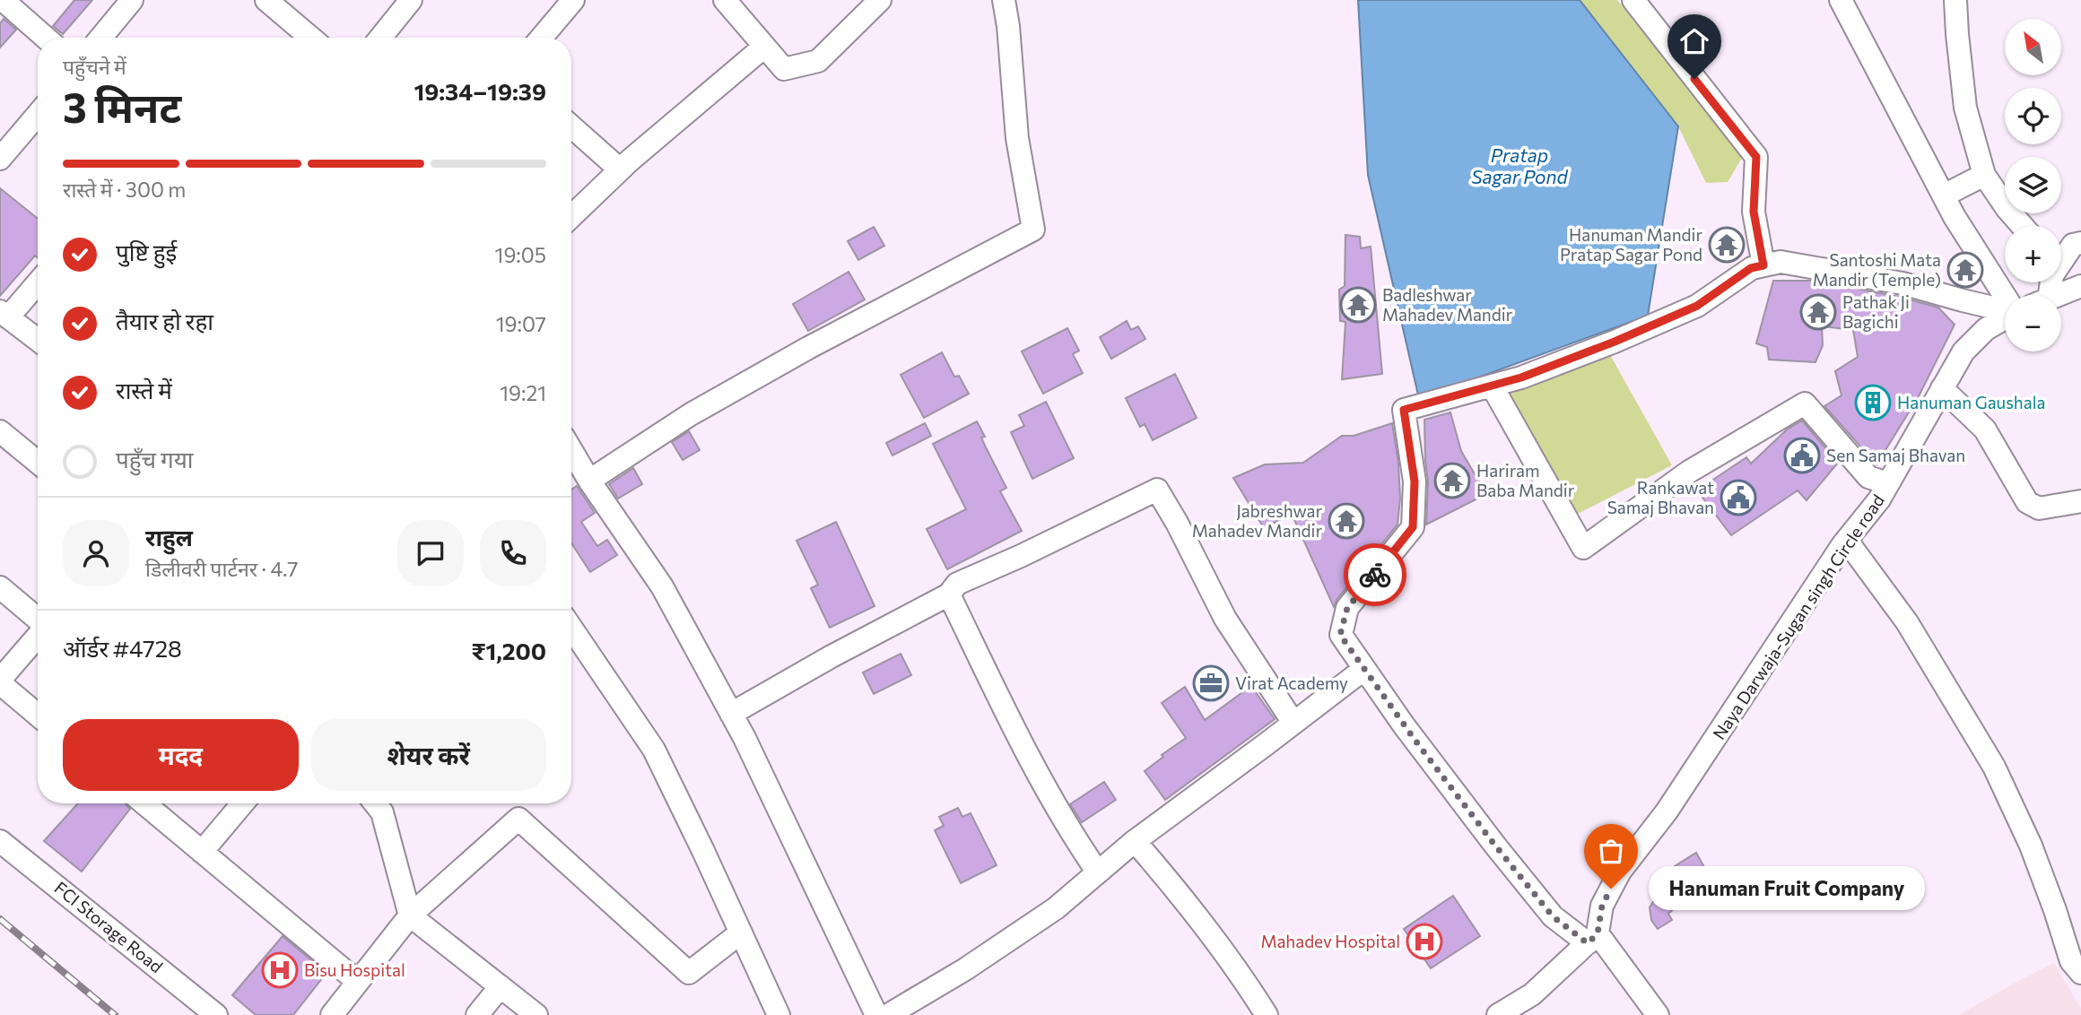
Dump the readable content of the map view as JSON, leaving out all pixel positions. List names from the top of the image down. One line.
{"streets":{"street":["Naya Darwaja-Sugan singh Circle road","FCI Storage Road"]},"water":["Pratap Sagar Pond"],"places":{"temple":["Hanuman Mandir Pratap Sagar Pond","Santoshi Mata Mandir (Temple)","Badleshwar Mahadev Mandir","Pathak Ji Bagichi","Hariram Baba Mandir","Jabreshwar Mahadev Mandir"],"building":["Hanuman Gaushala"],"public building":["Sen Samaj Bhavan","Rankawat Samaj Bhavan"],"office":["Virat Academy"],"other":["Hanuman Fruit Company"],"hospital":["Mahadev Hospital","Bisu Hospital"]},"north":"top left","page":{"map_buttons":["+","−"],"heading":["3 मिनट","पहुँचने में","19:34–19:39"],"panel":["राहुल","डिलीवरी पार्टनर · 4.7","ऑर्डर #4728","₹1,200"],"bar":"रास्ते में · 300 m","list":[["पुष्टि हुई","19:05"],["तैयार हो रहा","19:07"],["रास्ते में","19:21"],"पहुँच गया"],"buttons":["मदद","शेयर करें"],"bubble":"Hanuman Fruit Company"}}
